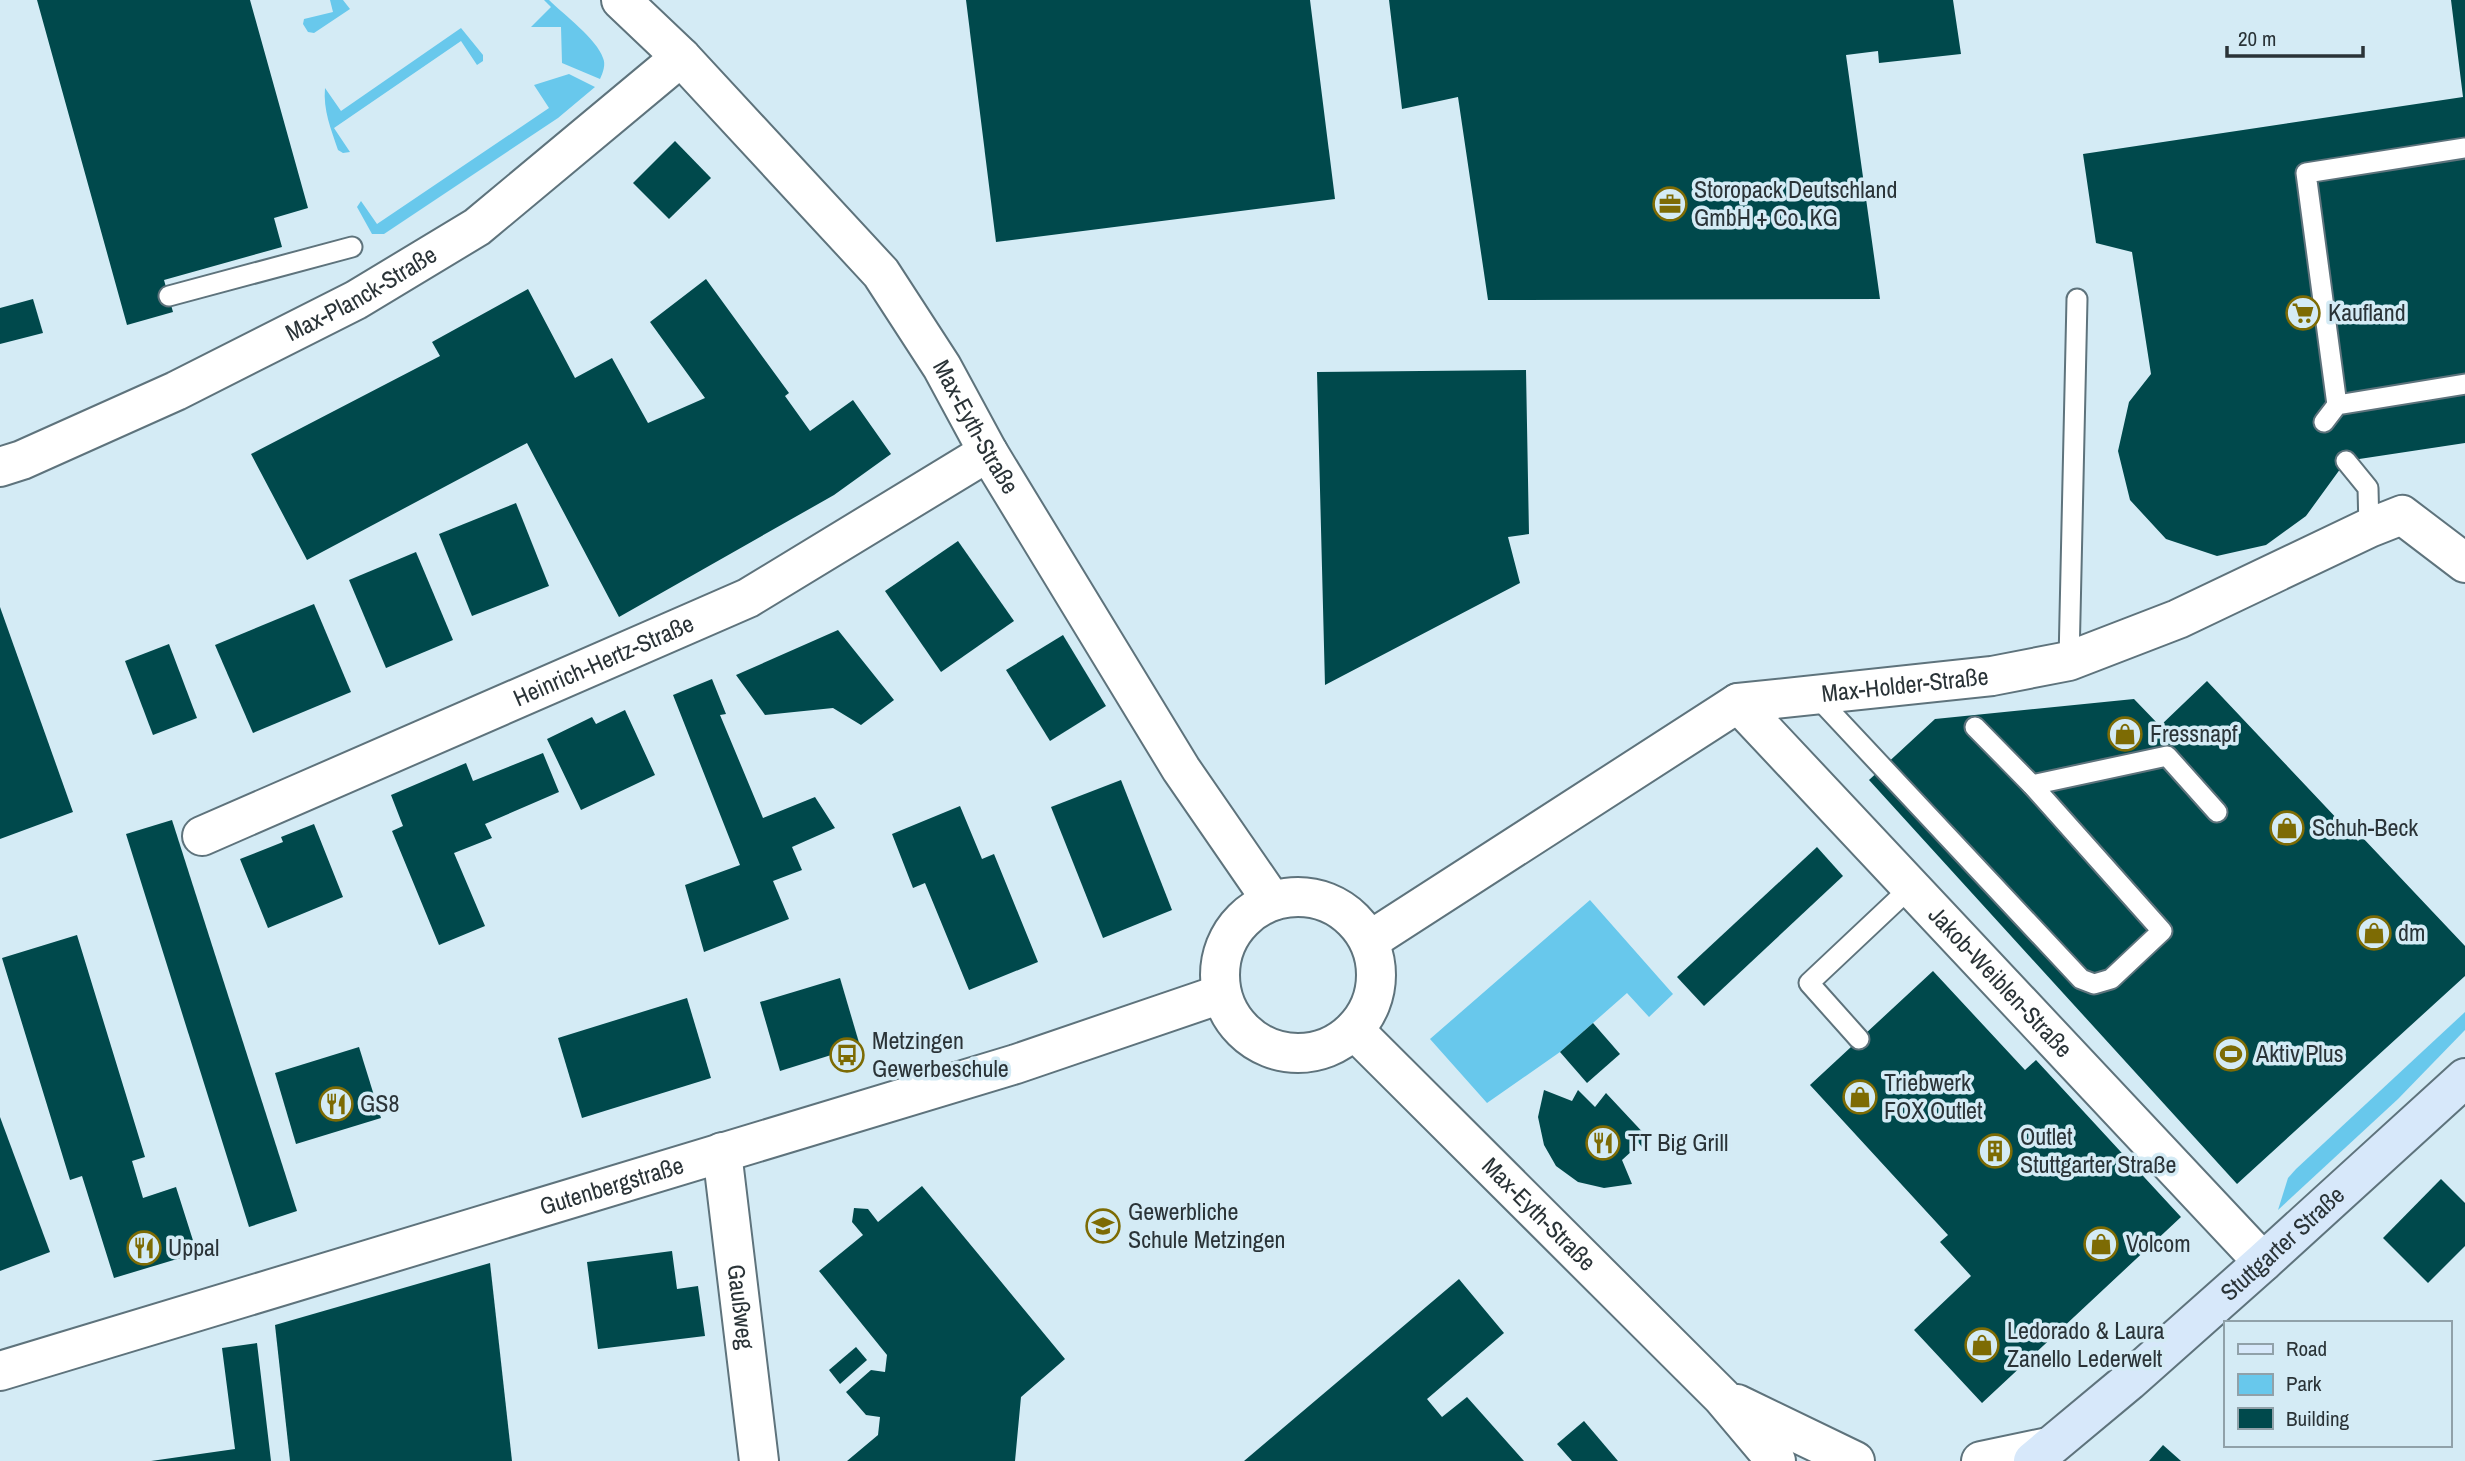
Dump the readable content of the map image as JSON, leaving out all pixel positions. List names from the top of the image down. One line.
{"streets":{"main road":["Stuttgarter Straße"],"street":["Max-Planck-Straße","Max-Eyth-Straße","Heinrich-Hertz-Straße","Max-Holder-Straße","Jakob-Weiblen-Straße","Gutenbergstraße","Gaußweg"]},"crossings":[["Max-Planck-Straße","Max-Eyth-Straße"],["Max-Eyth-Straße","Heinrich-Hertz-Straße"],["Max-Eyth-Straße","Max-Holder-Straße"],["Max-Eyth-Straße","Gutenbergstraße"],["Max-Holder-Straße","Jakob-Weiblen-Straße"],["Max-Holder-Straße","Gutenbergstraße"],["Jakob-Weiblen-Straße","Stuttgarter Straße"],["Gutenbergstraße","Gaußweg"]],"places":{"office":["Storopack Deutschland GmbH + Co. KG"],"supermarket":["Kaufland"],"shop":["Fressnapf","Schuh-Beck","dm","Triebwerk FOX Outlet","Volcom","Ledorado & Laura Zanello Lederwelt"],"sports":["Aktiv Plus"],"bus stop":["Metzingen Gewerbeschule"],"restaurant":["GS8","TT Big Grill","Uppal"],"building":["Outlet Stuttgarter Straße"],"school or university":["Gewerbliche Schule Metzingen"]},"legend":["Road","Park","Building"],"scale_bar":"20 m"}
